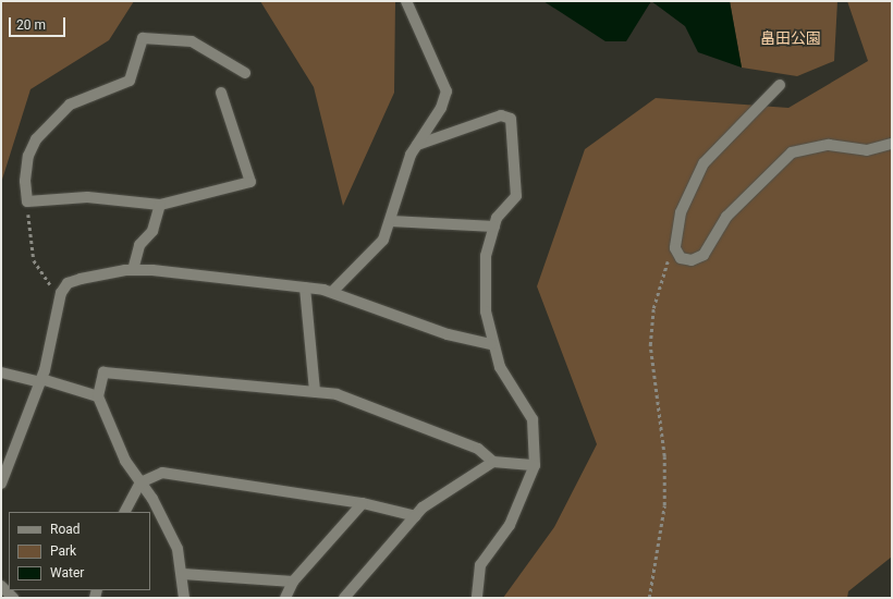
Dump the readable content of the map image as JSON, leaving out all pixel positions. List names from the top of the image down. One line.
{"parks":["畠田公園"],"legend":["Road","Park","Water"],"scale_bar":"20 m"}
